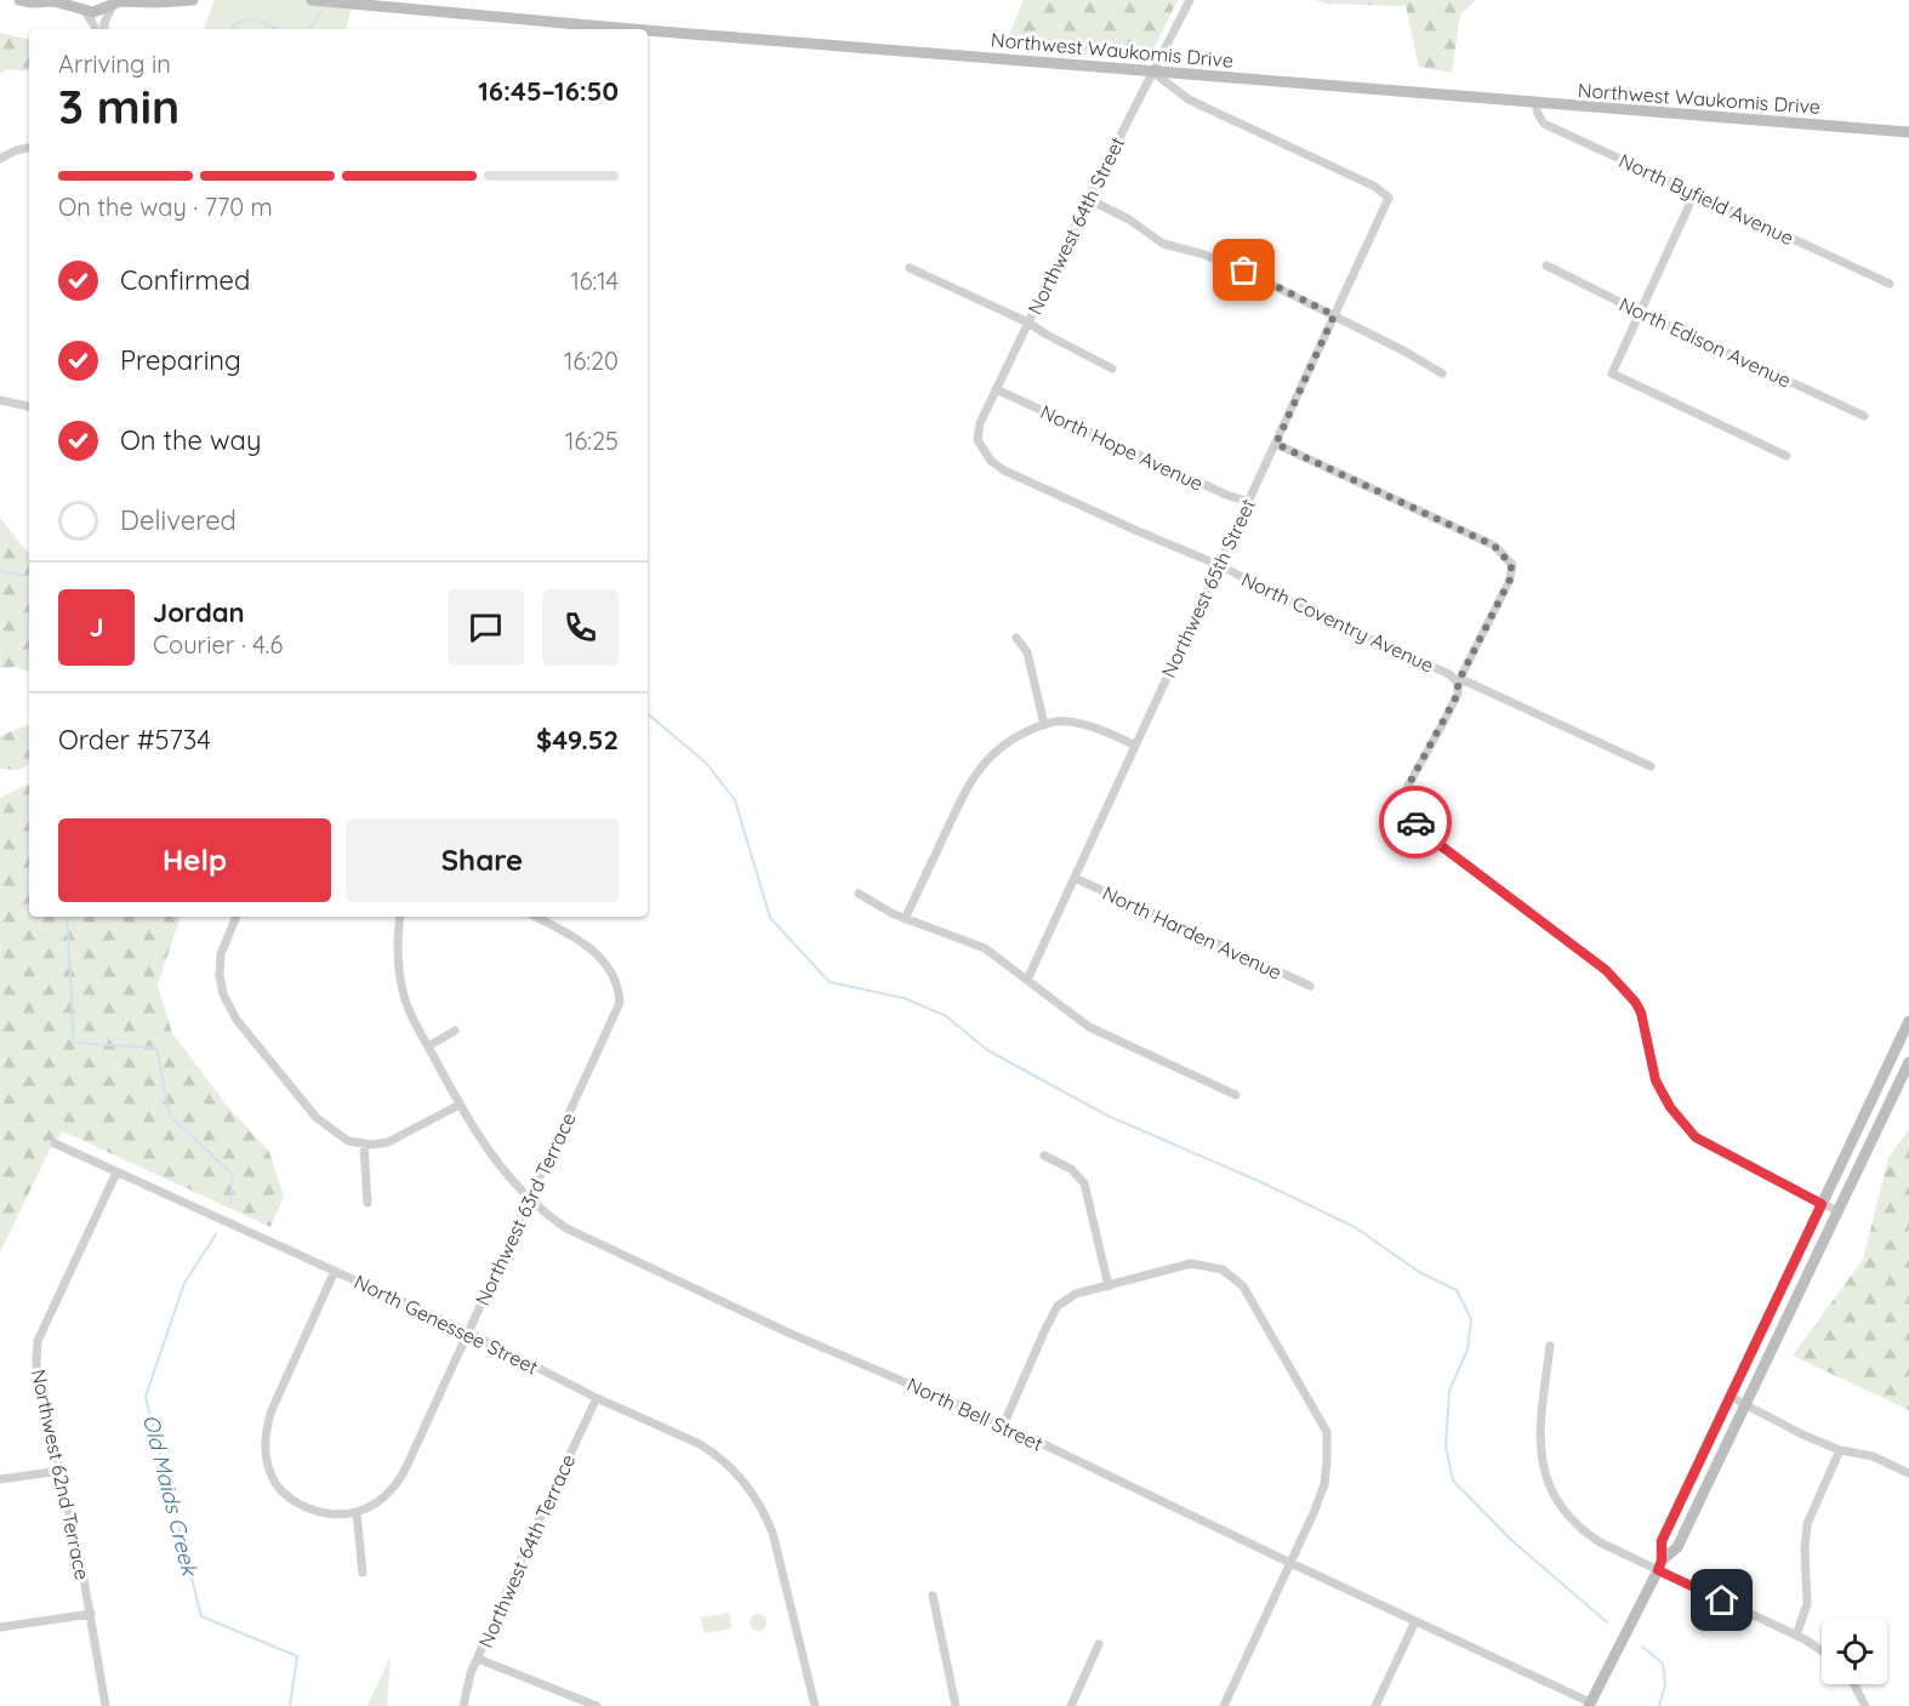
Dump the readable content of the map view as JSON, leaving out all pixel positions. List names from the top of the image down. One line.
{"streets":{"main road":["Northwest Waukomis Drive"],"street":["North Byfield Avenue","Northwest 64th Street","North Edison Avenue","North Hope Avenue","Northwest 65th Street","North Coventry Avenue","North Harden Avenue","Northwest 63rd Terrace","North Genessee Street","North Bell Street","Northwest 62nd Terrace","Northwest 64th Terrace"]},"crossings":[["Northwest Waukomis Drive","North Byfield Avenue"],["Northwest Waukomis Drive","Northwest 64th Street"],["Northwest Waukomis Drive","Northwest 65th Street"],["Northwest 64th Street","North Hope Avenue"],["Northwest 64th Street","Northwest 65th Street"],["Northwest 64th Street","North Coventry Avenue"],["North Hope Avenue","Northwest 65th Street"],["Northwest 65th Street","North Coventry Avenue"],["Northwest 65th Street","North Harden Avenue"],["Northwest 63rd Terrace","North Genessee Street"],["Northwest 63rd Terrace","North Bell Street"],["North Genessee Street","Northwest 62nd Terrace"],["North Genessee Street","Northwest 64th Terrace"]],"water":["Old Maids Creek"],"page":{"heading":["3 min","Arriving in","16:45–16:50"],"panel":["Jordan","Courier · 4.6","Order #5734","$49.52"],"bar":"On the way · 770 m","list":[["Confirmed","16:14"],["Preparing","16:20"],["On the way","16:25"],"Delivered"],"round":"J","buttons":["Help","Share"]}}
